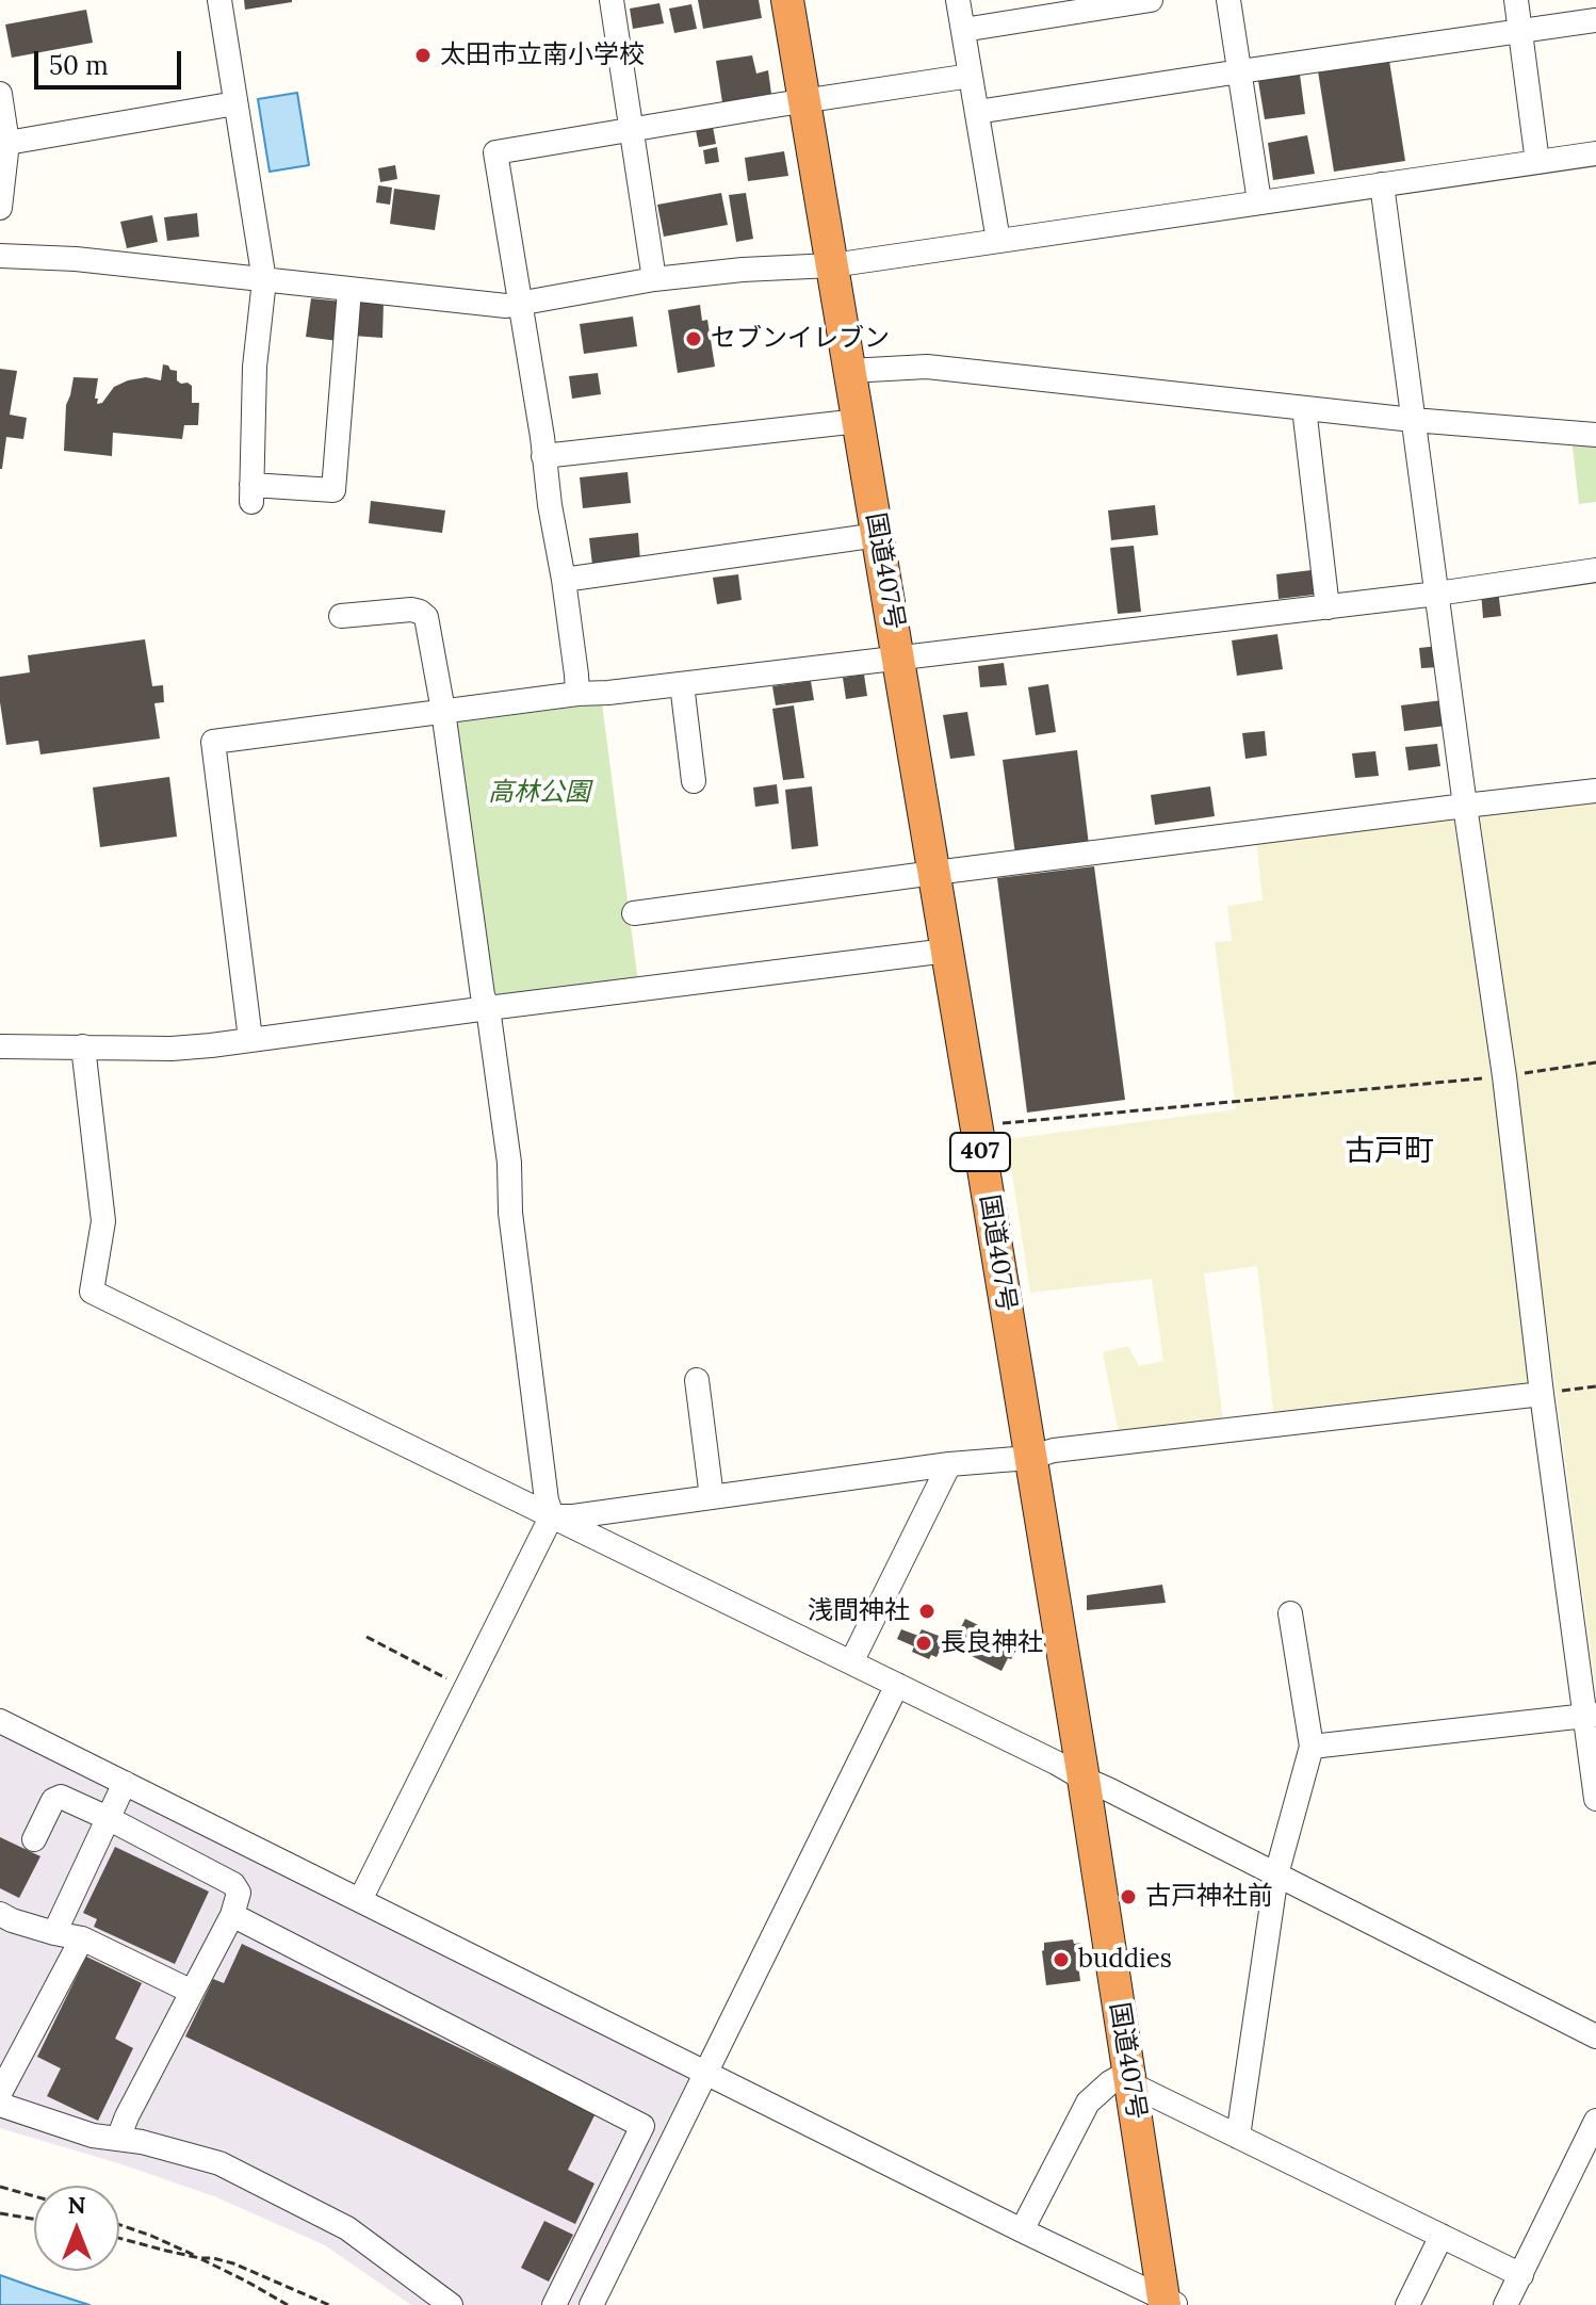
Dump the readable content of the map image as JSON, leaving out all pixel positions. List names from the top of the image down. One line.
{"streets":{"highway":["国道407号","407"]},"districts":["古戸町"],"parks":["高林公園"],"places":["太田市立南小学校","セブンイレブン","浅間神社","長良神社","古戸神社前","buddies"],"scale_bar":"50 m","north":"top"}
